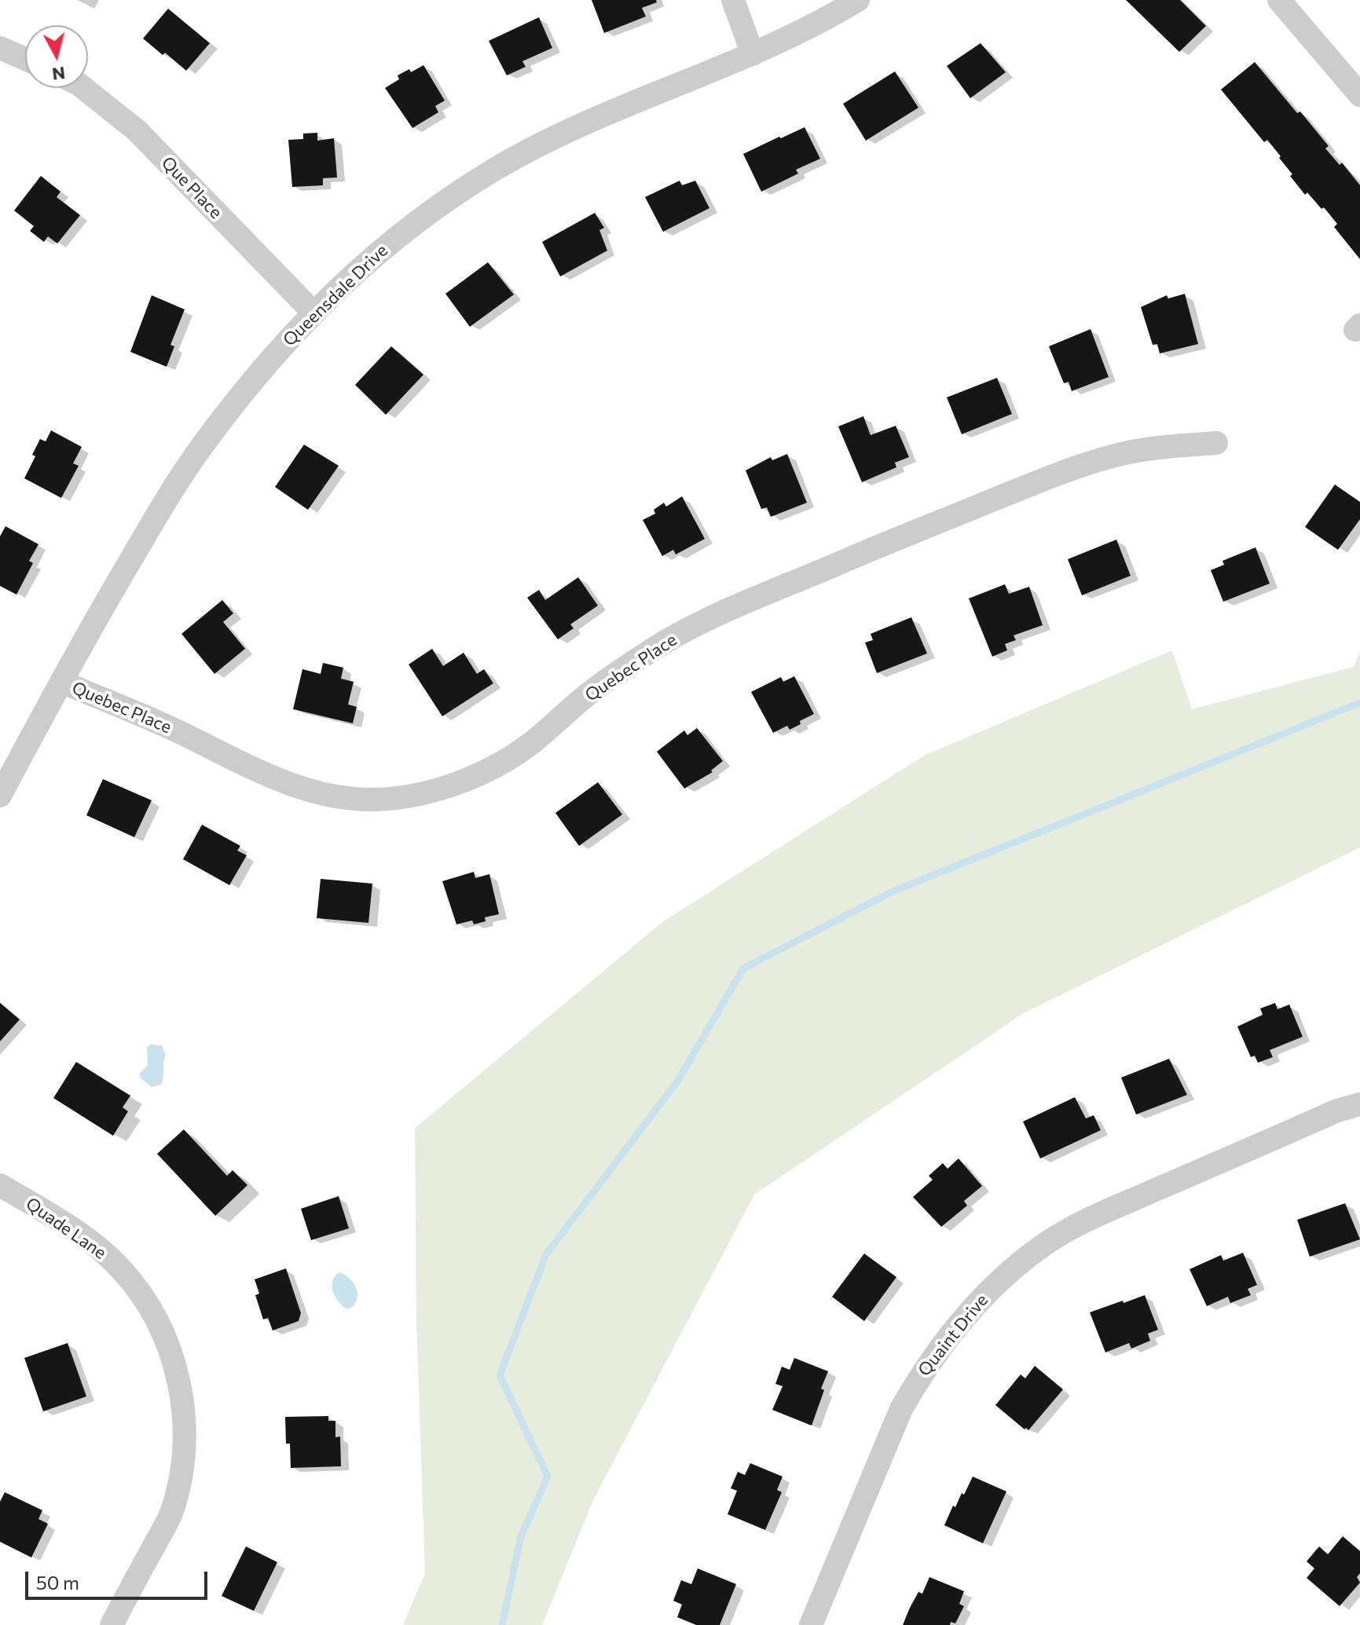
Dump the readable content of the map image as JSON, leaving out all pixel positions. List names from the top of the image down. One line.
{"streets":{"street":["Que Place","Queensdale Drive","Quebec Place","Quade Lane","Quaint Drive"]},"crossings":[["Que Place","Queensdale Drive"],["Queensdale Drive","Quebec Place"]],"scale_bar":"50 m","north":"bottom"}
